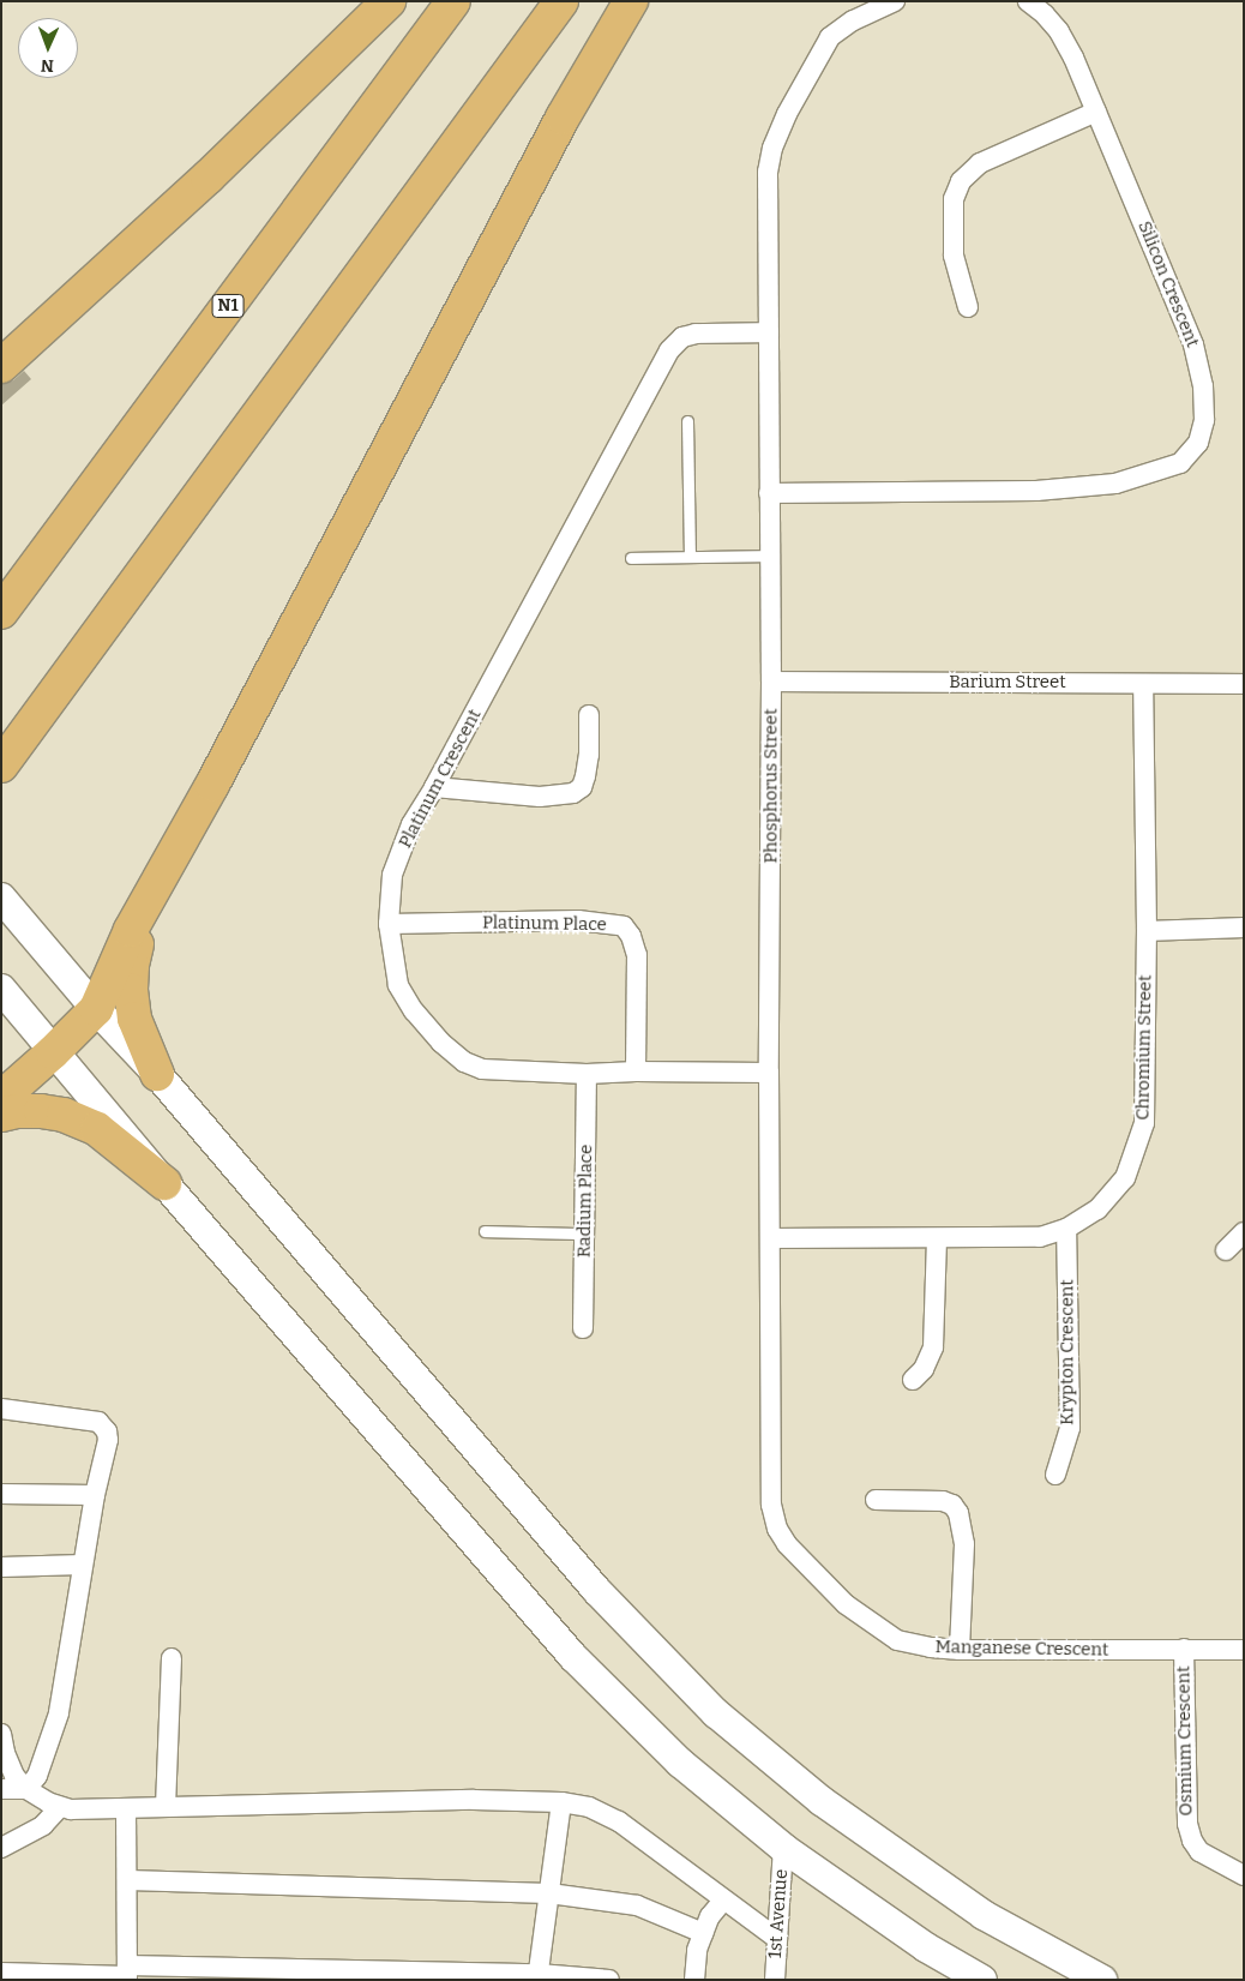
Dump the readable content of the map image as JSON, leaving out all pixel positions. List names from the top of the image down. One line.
{"streets":{"highway":["N1"],"street":["Silicon Crescent","Barium Street","Platinum Crescent","Phosphorus Street","Platinum Place","Chromium Street","Radium Place","Krypton Crescent","Manganese Crescent","Osmium Crescent","1st Avenue"]},"crossings":[["Silicon Crescent","Phosphorus Street"],["Barium Street","Phosphorus Street"],["Barium Street","Chromium Street"],["Platinum Crescent","Phosphorus Street"],["Platinum Crescent","Platinum Place"],["Platinum Crescent","Radium Place"],["Phosphorus Street","Chromium Street"],["Phosphorus Street","Manganese Crescent"],["Chromium Street","Krypton Crescent"],["Chromium Street","Manganese Crescent"],["Manganese Crescent","Osmium Crescent"]],"north":"bottom"}
